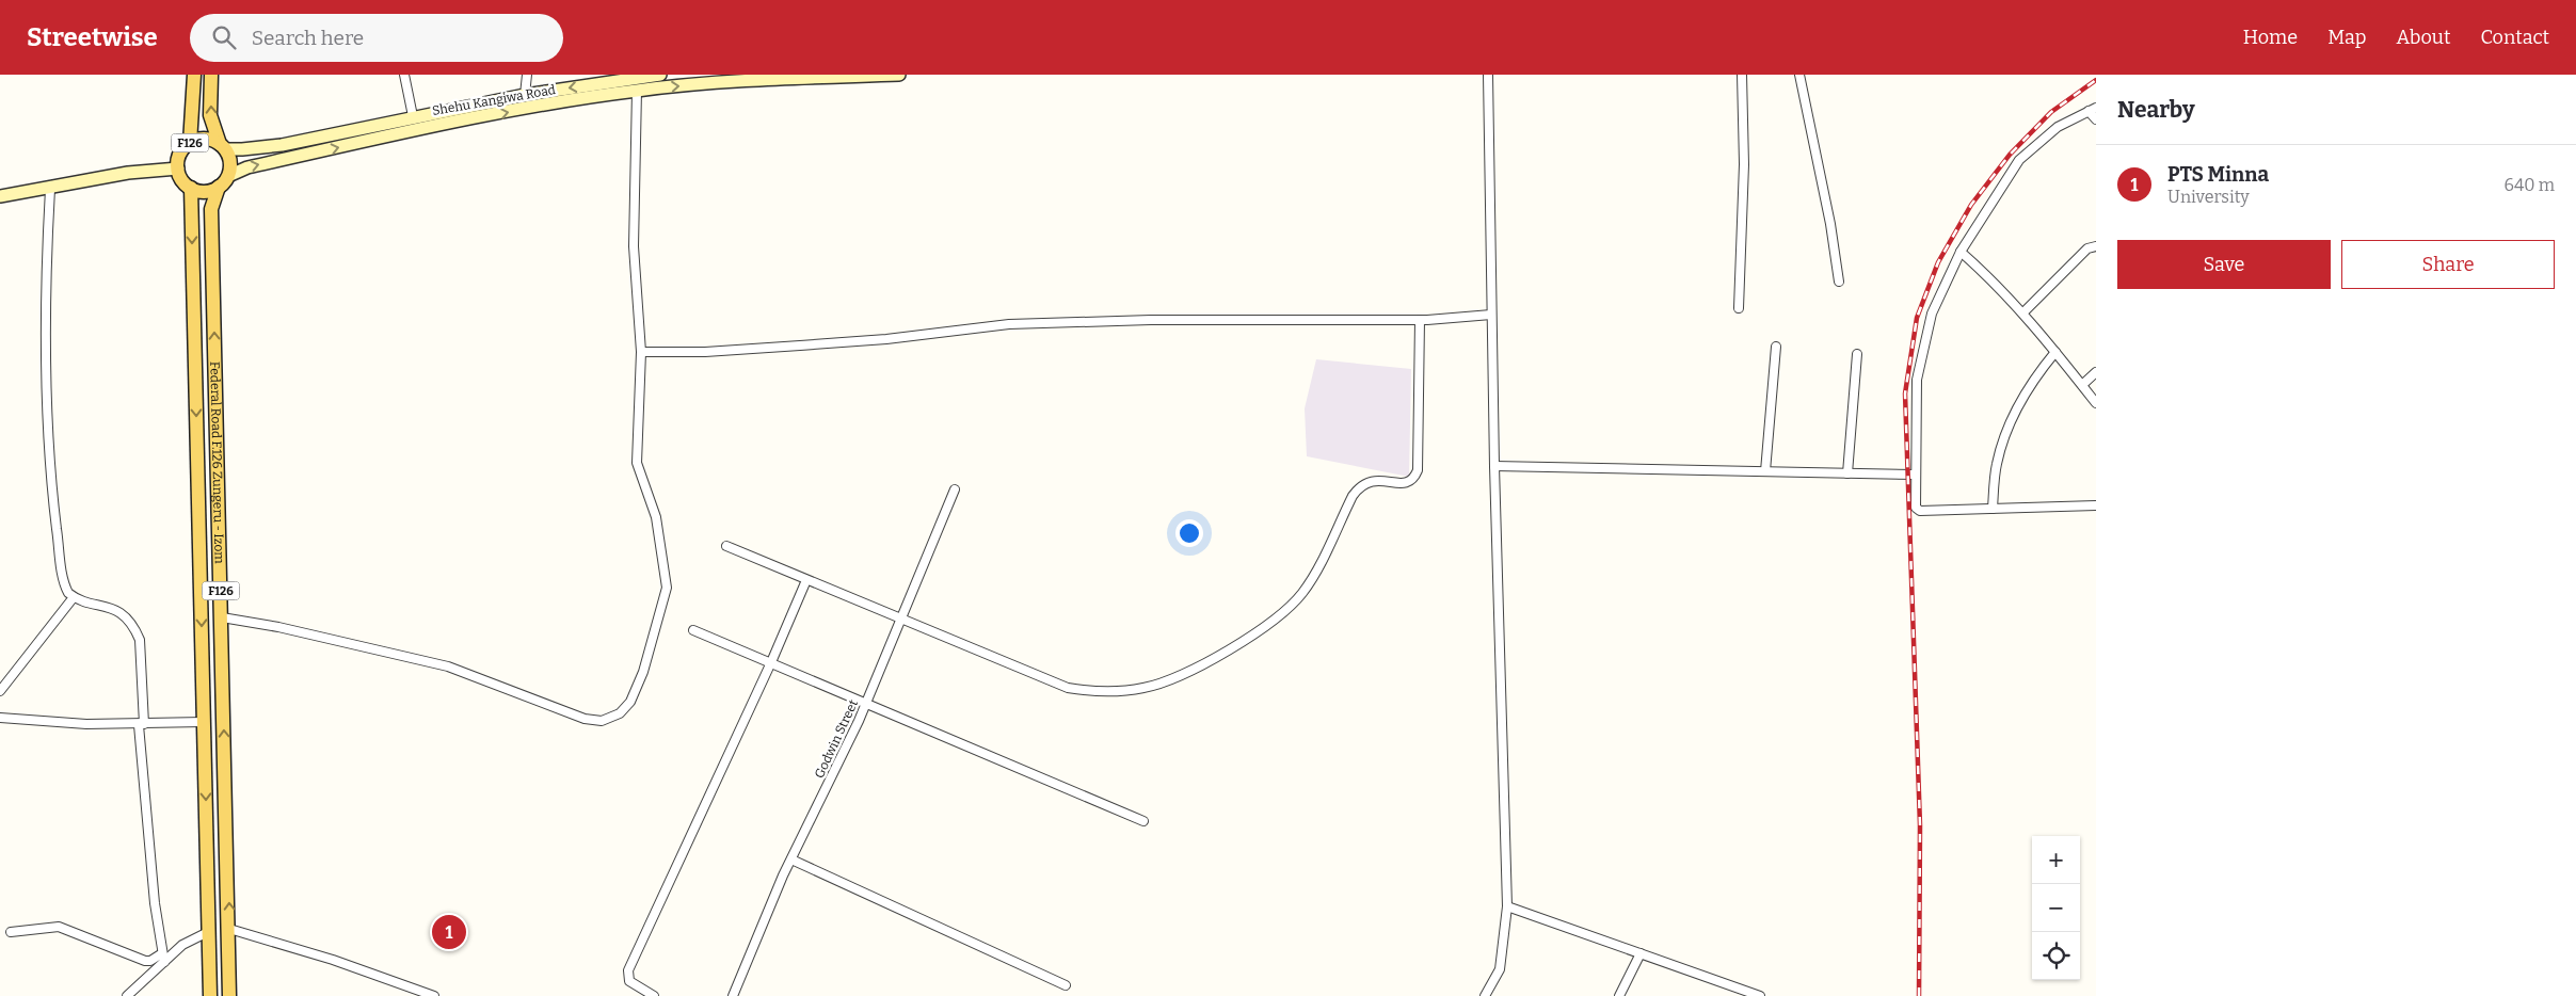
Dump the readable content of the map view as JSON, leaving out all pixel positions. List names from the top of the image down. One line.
{"streets":{"main road":["Shehu Kangiwa Road","F126","Federal Road F.126 Zungeru - Izom"],"street":["Godwin Street"]},"crossings":[["Shehu Kangiwa Road","F126"],["Shehu Kangiwa Road","Federal Road F.126 Zungeru - Izom"],["F126","Federal Road F.126 Zungeru - Izom"]],"page":{"header":"Streetwise","search":"Search here","nav":["Home","Map","About","Contact"],"heading":"Nearby","list":[{"mark":"1","name":"PTS Minna","note":"University","value":"640 m"}],"buttons":["Save","Share"],"map_buttons":["+","−"],"pins":"1"}}
